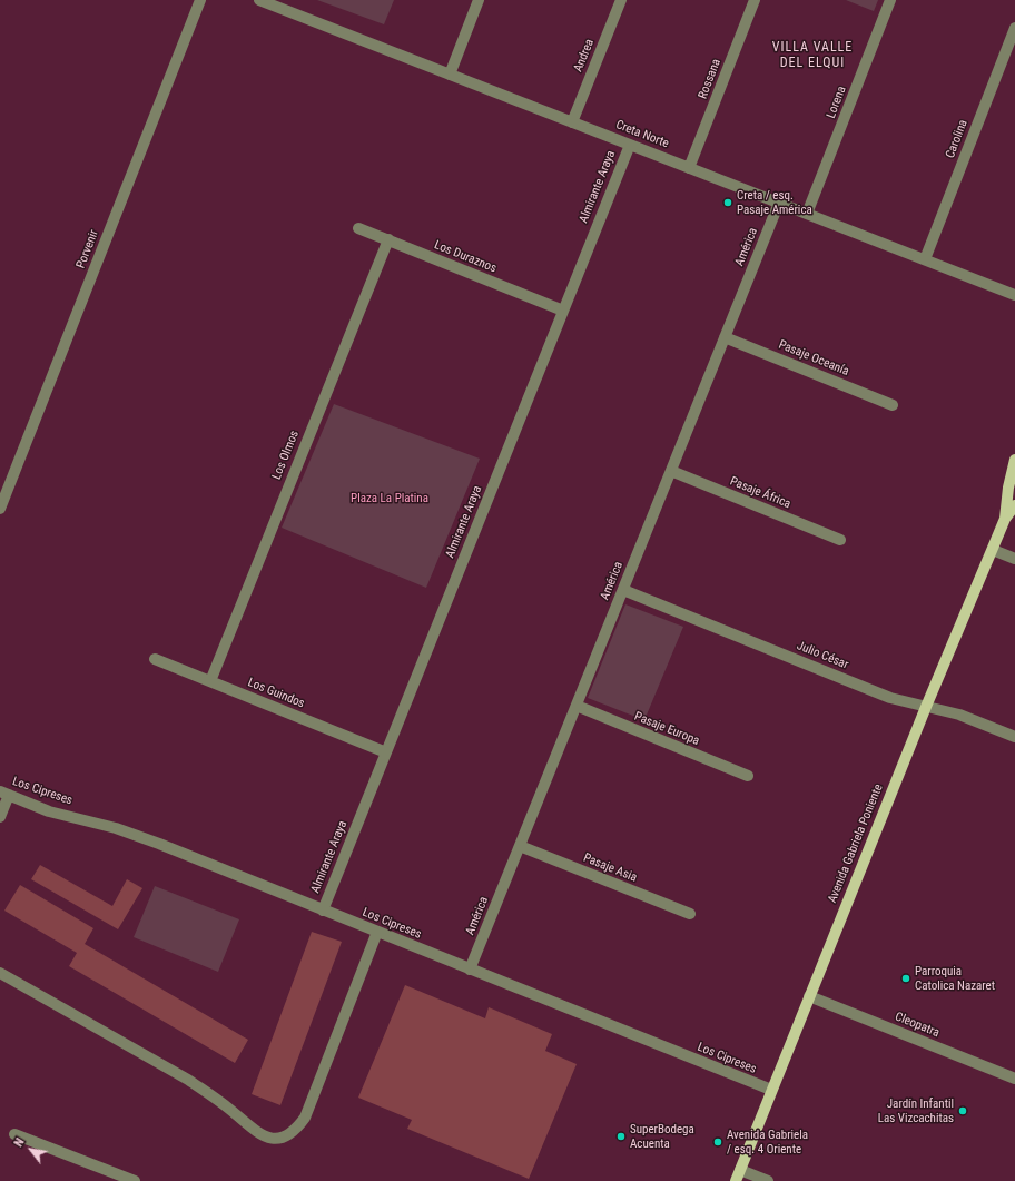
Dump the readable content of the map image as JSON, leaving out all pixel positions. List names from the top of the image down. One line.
{"streets":{"main road":["Avenida Gabriela Poniente"],"street":["Andrea","Rossana","Lorena","Creta Norte","Carolina","Almirante Araya","América","Porvenir","Los Duraznos","Pasaje Oceanía","Los Olmos","Pasaje África","Julio César","Los Guindos","Pasaje Europa","Los Cipreses","Pasaje Asia","Cleopatra"]},"crossings":[["Andrea","Creta Norte"],["Rossana","Creta Norte"],["Lorena","Creta Norte"],["Creta Norte","Carolina"],["Creta Norte","Almirante Araya"],["Creta Norte","América"],["Almirante Araya","Los Duraznos"],["Almirante Araya","Los Guindos"],["Almirante Araya","Los Cipreses"],["América","Pasaje Oceanía"],["América","Pasaje África"],["América","Julio César"],["América","Pasaje Europa"],["América","Los Cipreses"],["América","Pasaje Asia"],["Los Duraznos","Los Olmos"],["Los Olmos","Los Guindos"],["Julio César","Avenida Gabriela Poniente"],["Los Cipreses","Avenida Gabriela Poniente"],["Avenida Gabriela Poniente","Cleopatra"]],"districts":["VILLA VALLE DEL ELQUI"],"parks":["Plaza La Platina"],"places":["Creta / esq. Pasaje América","Parroquia Catolica Nazaret","Jardín Infantil Las Vizcachitas","SuperBodega Acuenta","Avenida Gabriela / esq. 4 Oriente"],"north":"top left"}
